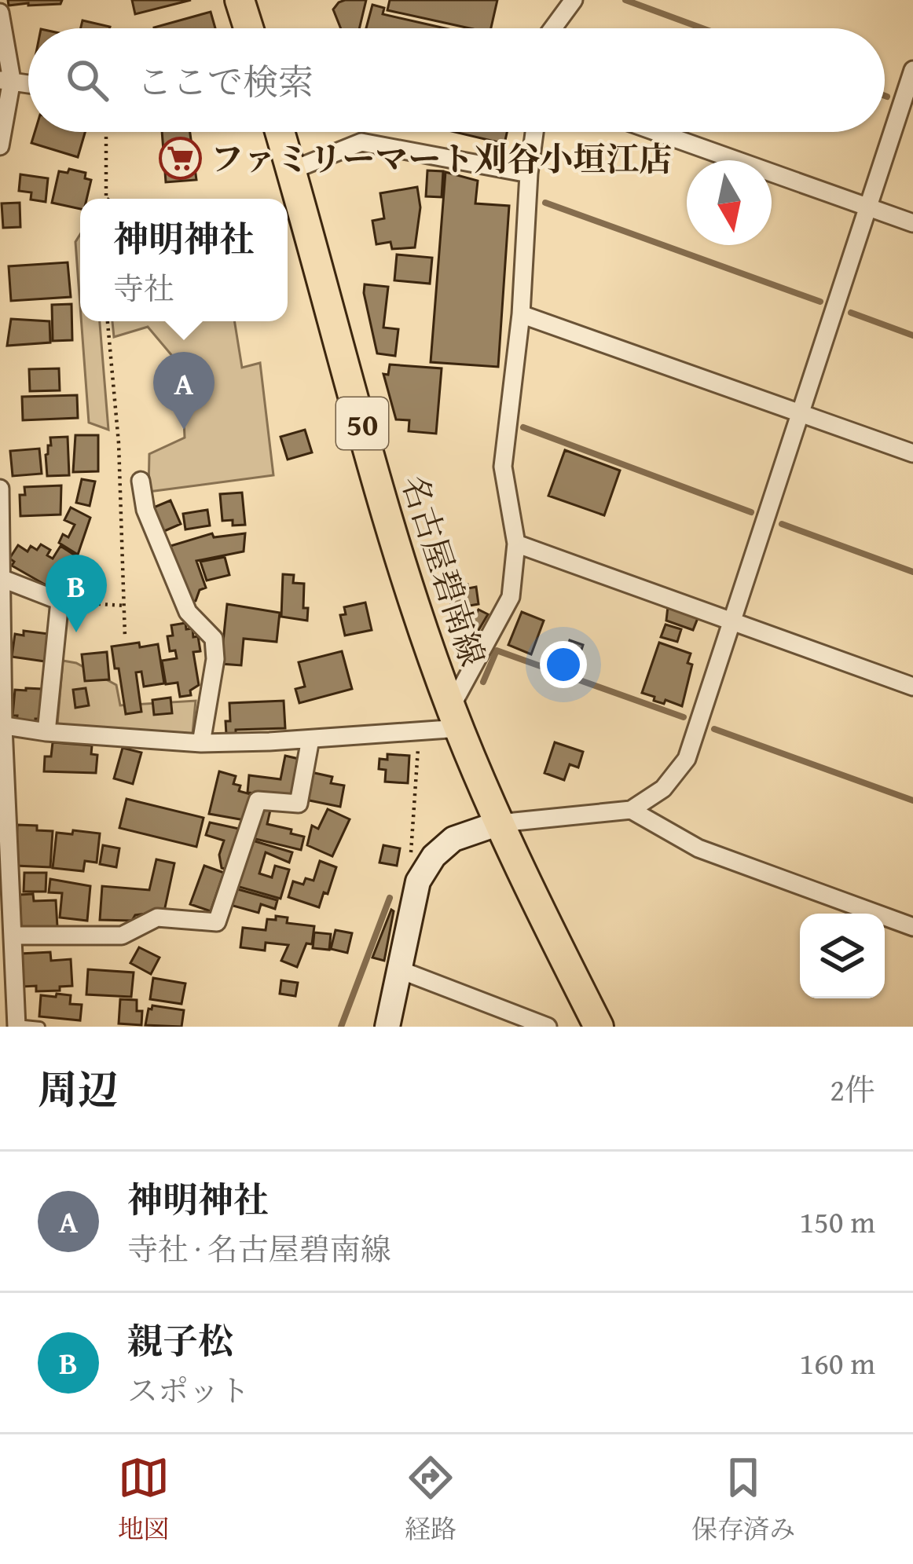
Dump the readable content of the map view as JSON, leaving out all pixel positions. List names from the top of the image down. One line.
{"streets":{"main road":["50","名古屋碧南線"]},"places":{"supermarket":["ファミリーマート刈谷小垣江店"]},"north":"bottom","page":{"search":"ここで検索","popup":["神明神社","寺社"],"pins":["A","B"],"heading":["周辺","2件"],"list":[{"mark":"A","name":"神明神社","note":"寺社 · 名古屋碧南線","value":"150 m"},{"mark":"B","name":"親子松","note":"スポット","value":"160 m"}],"nav":["地図","経路","保存済み"]}}
